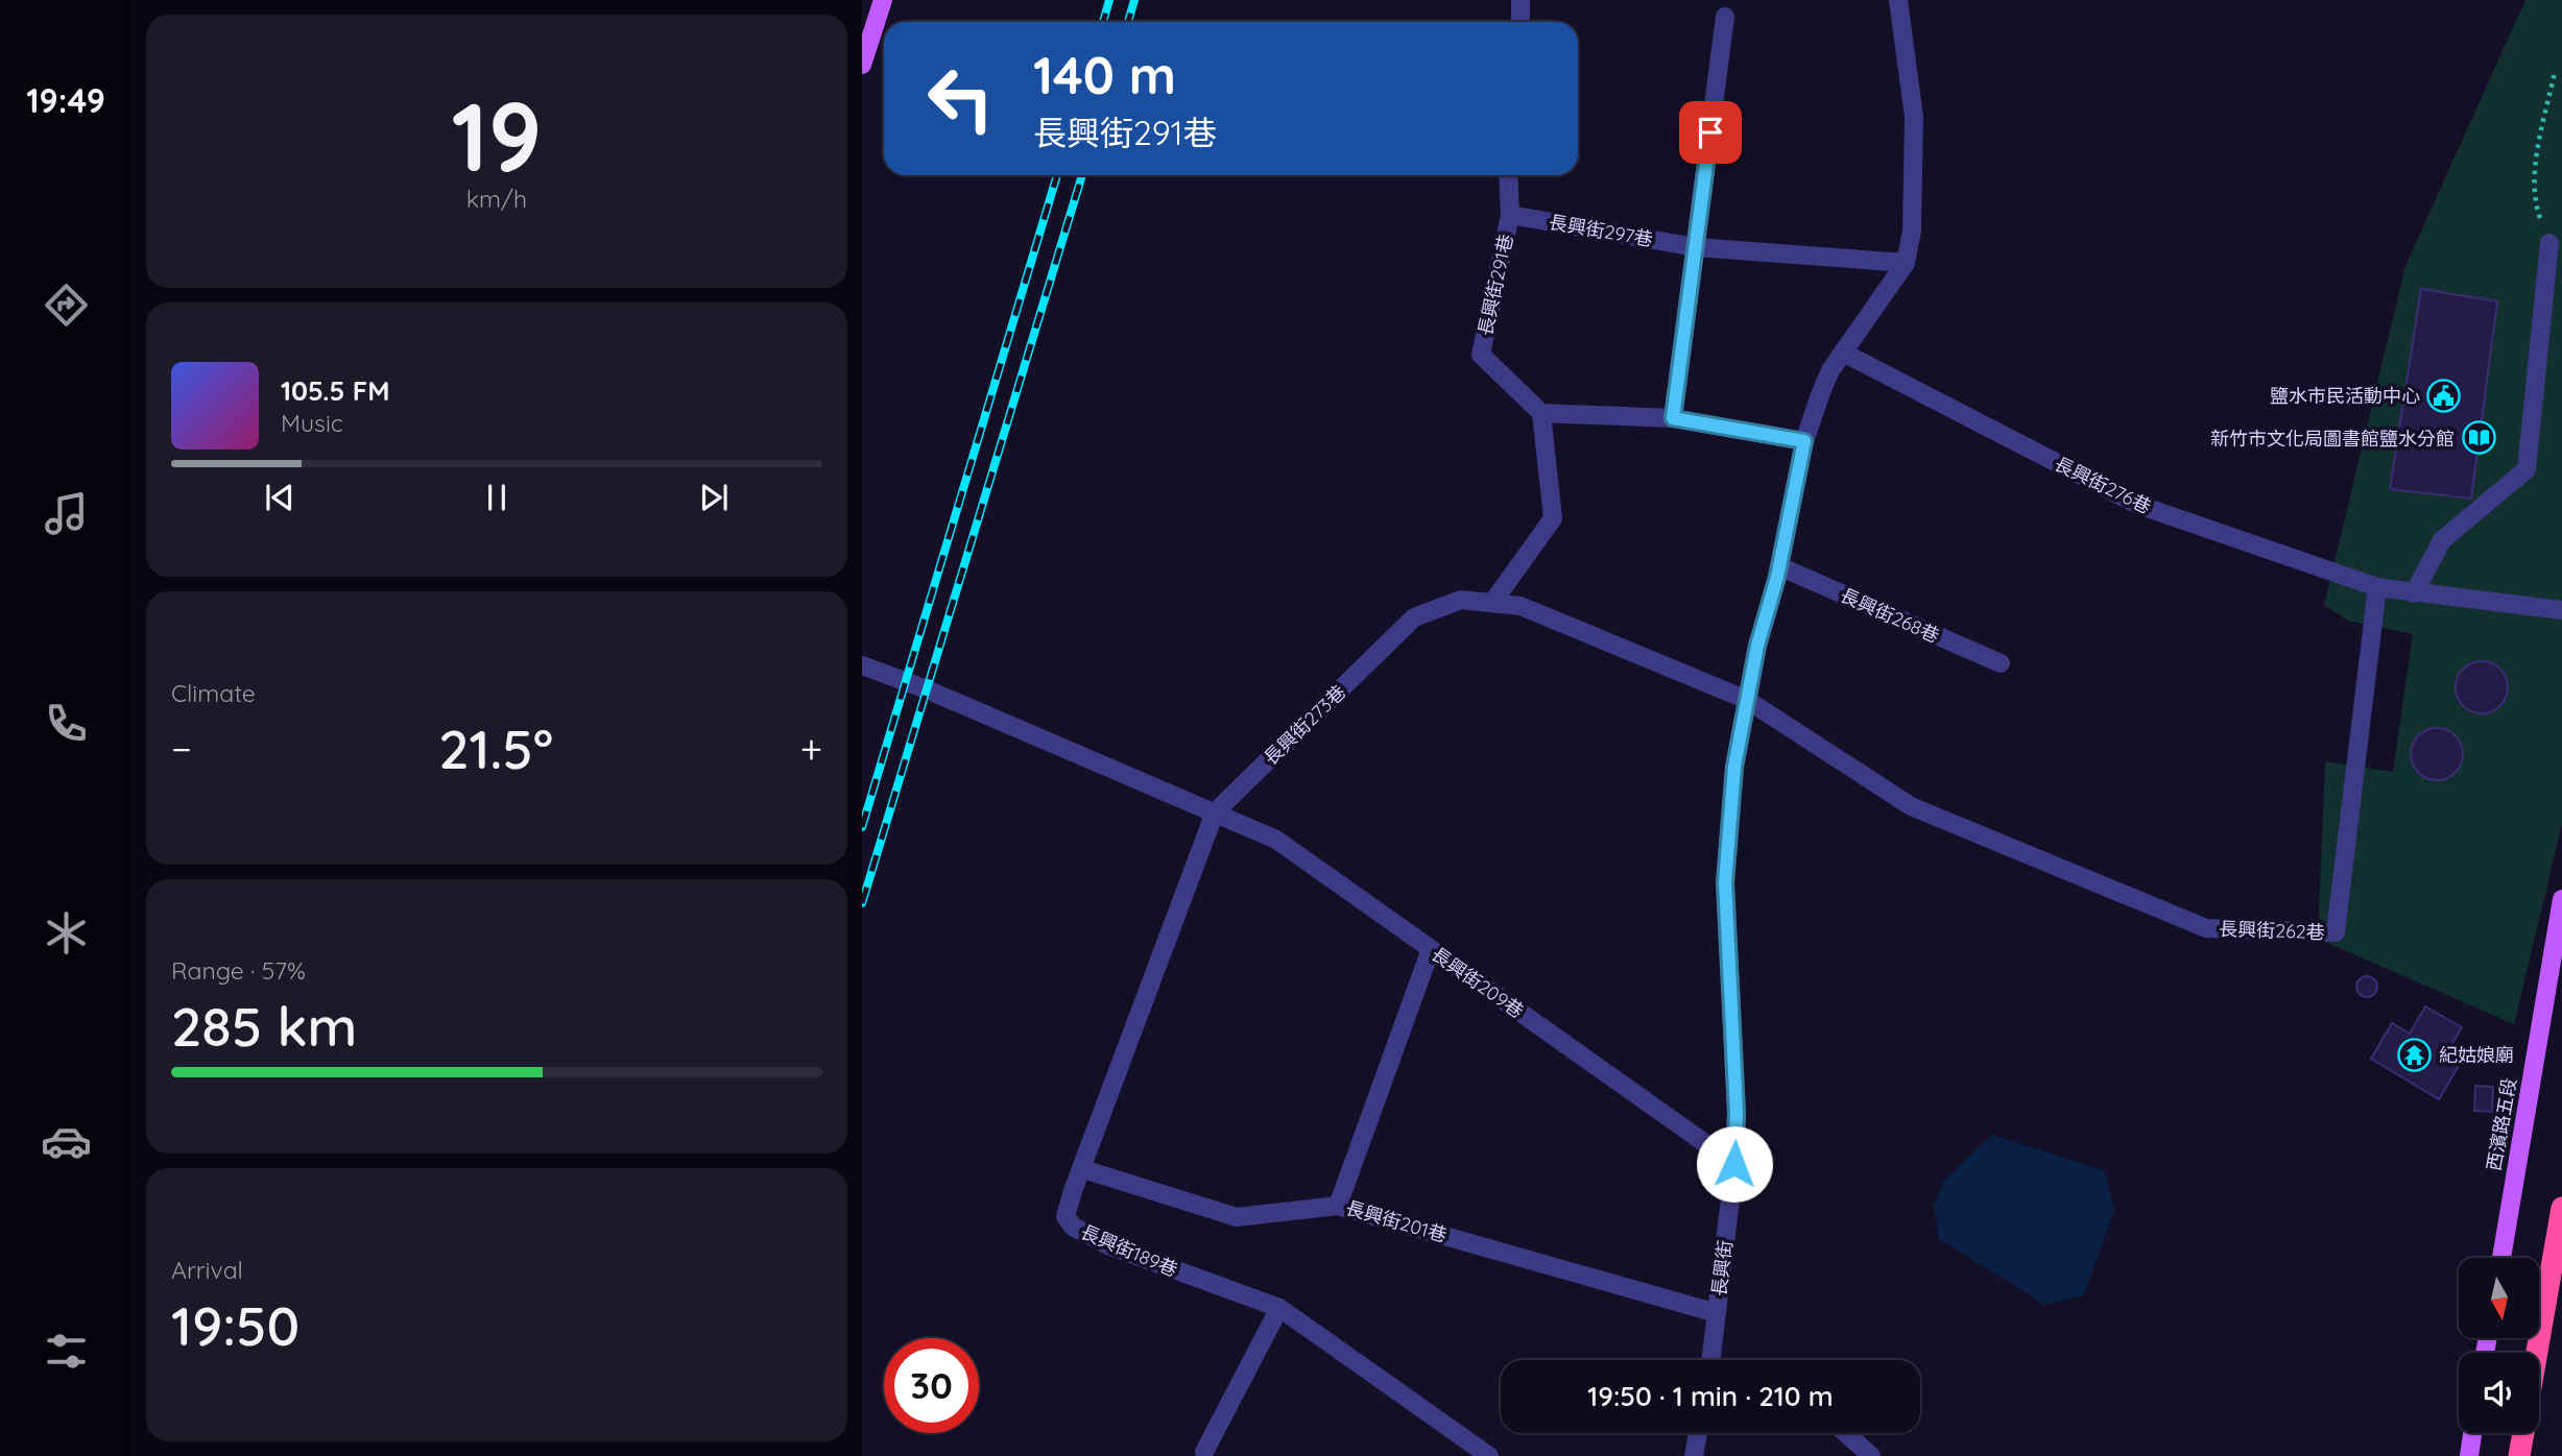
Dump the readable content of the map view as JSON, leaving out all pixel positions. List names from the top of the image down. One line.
{"streets":{"main road":["西濱路五段"],"street":["長興街297巷","長興街291巷","長興街276巷","長興街268巷","長興街273巷","長興街262巷","長興街209巷","長興街201巷","長興街189巷","長興街"]},"crossings":[["長興街297巷","長興街291巷"],["長興街297巷","長興街"],["長興街276巷","長興街262巷"],["長興街276巷","長興街"],["長興街268巷","長興街"],["長興街273巷","長興街262巷"],["長興街273巷","長興街209巷"],["長興街273巷","長興街189巷"],["長興街273巷","長興街"],["長興街262巷","長興街"],["長興街209巷","長興街201巷"],["長興街209巷","長興街189巷"],["長興街209巷","長興街"],["長興街201巷","長興街"]],"places":{"public building":["鹽水市民活動中心"],"library":["新竹市文化局圖書館鹽水分館"],"temple":["紀姑娘廟"]},"north":"bottom","page":{"tabs":"19:49","tile":[["19","km/h"],"Climate",["Range · 57%","285 km"],["Arrival","19:50"]],"turn":["140 m","長興街291巷"],"song":["105.5 FM","Music"],"heat":["−","21.5°","+"],"limit":"30","trip":"19:50 · 1 min · 210 m"}}
